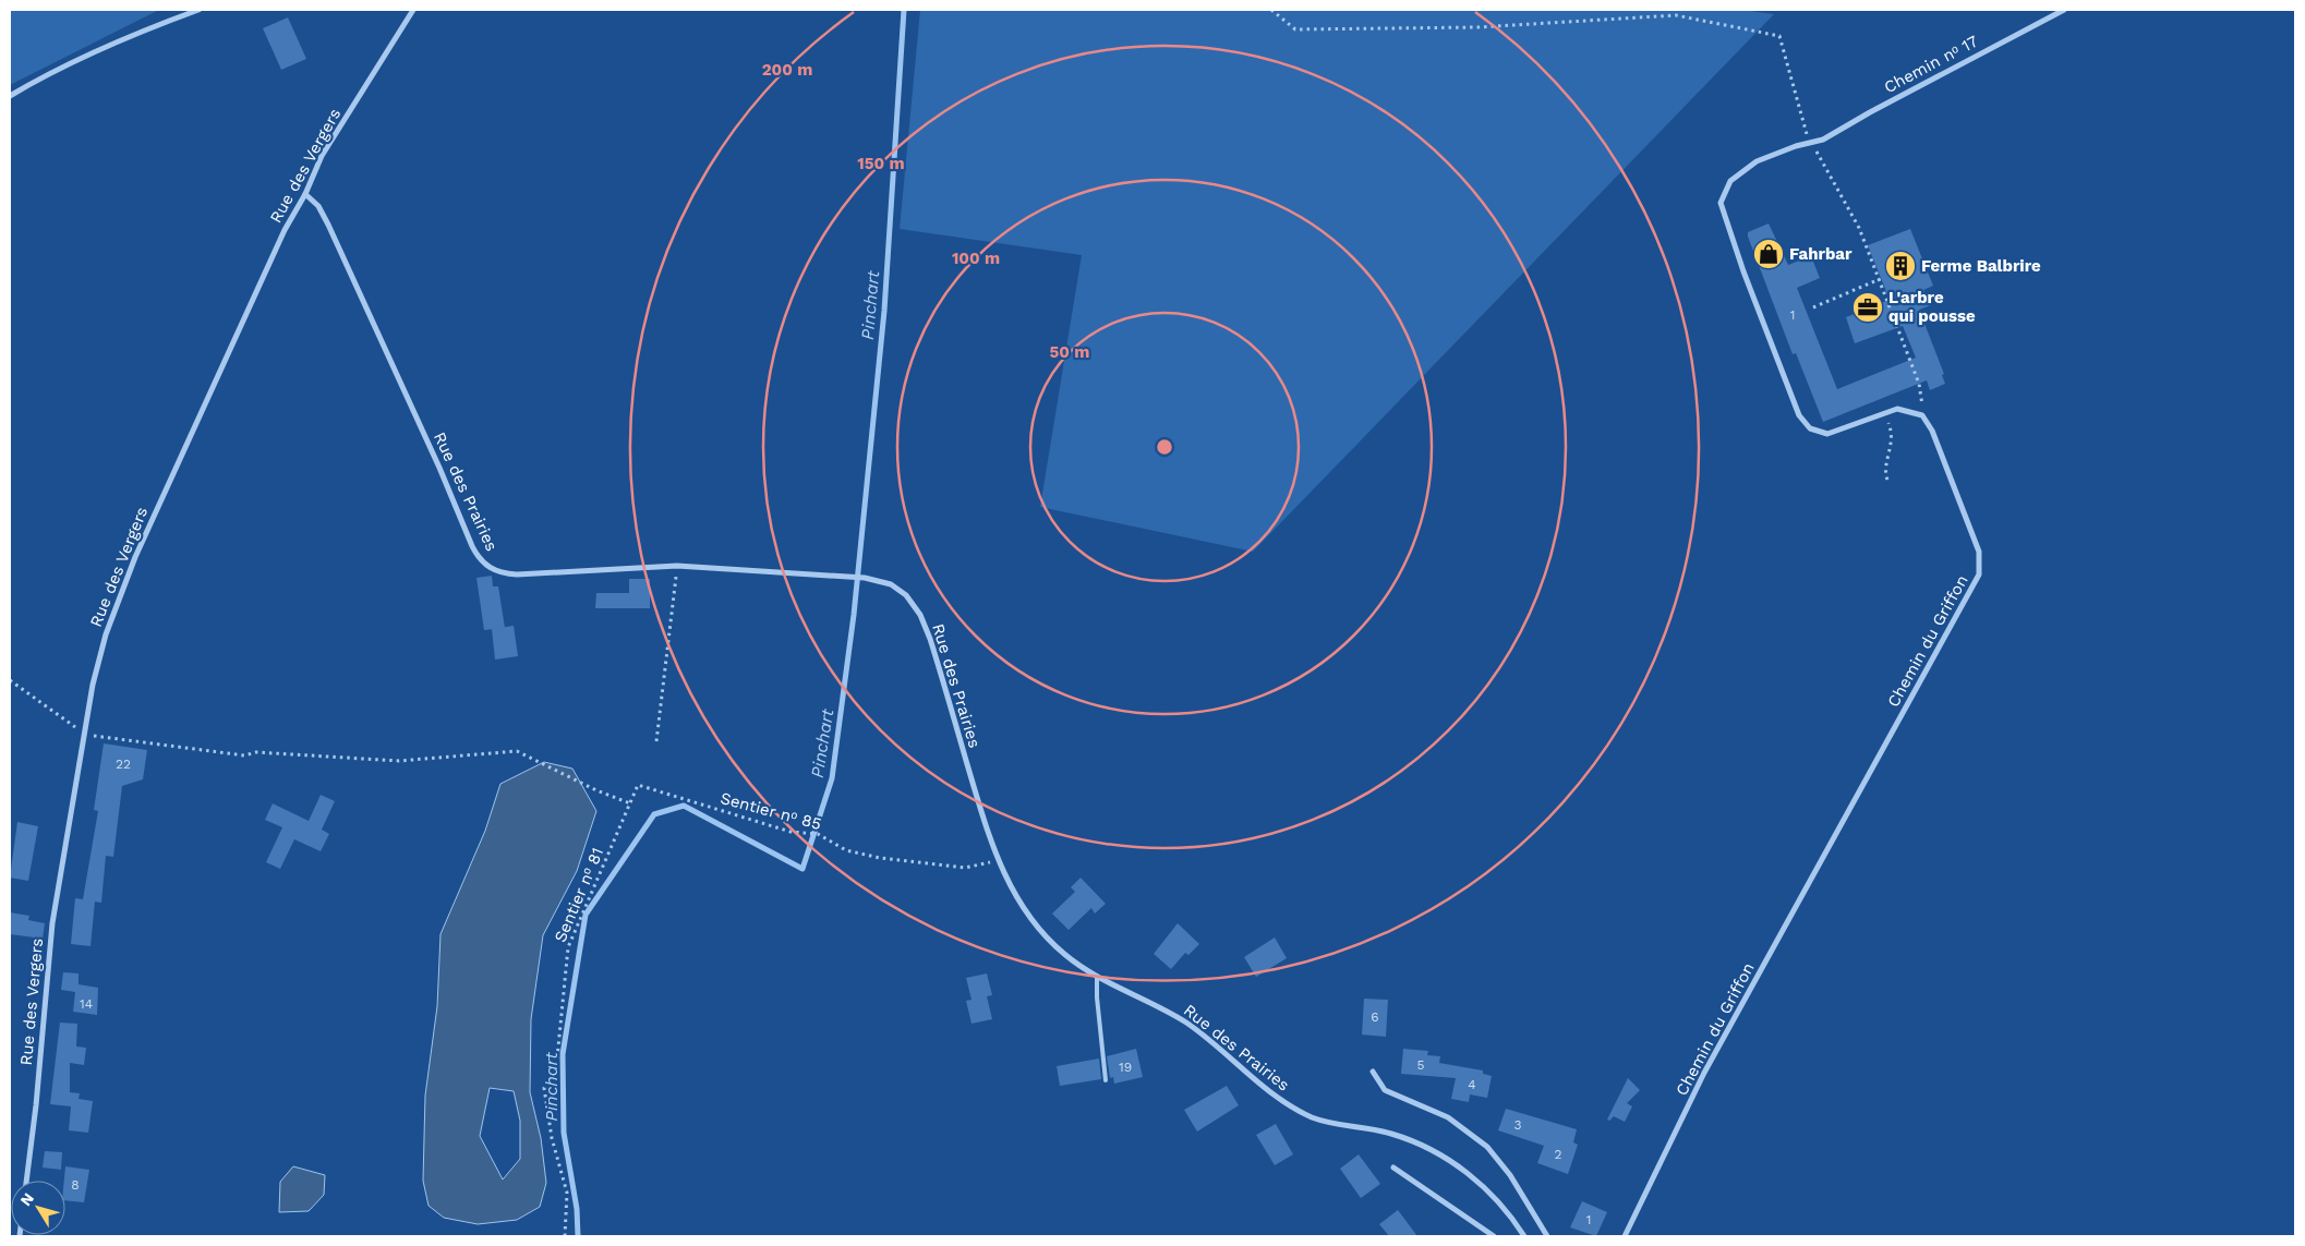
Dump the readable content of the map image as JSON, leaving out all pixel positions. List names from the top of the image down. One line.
{"streets":{"street":["Chemin nᵒ 17","Rue des Vergers","Rue des Prairies","Chemin du Griffon"],"path":["Sentier nᵒ 85","Sentier nᵒ 81"]},"crossings":[["Rue des Vergers","Rue des Prairies"],["Rue des Prairies","Sentier nᵒ 85"],["Sentier nᵒ 85","Sentier nᵒ 81"]],"water":["Pinchart"],"places":{"shop":["Fahrbar"],"building":["Ferme Balbrire"],"office":["L'arbre qui pousse"]},"house_numbers":["1","22","14","6","5","19","4","3","2","8","1"],"north":"top left","rings":["200 m","150 m","100 m","50 m"]}
